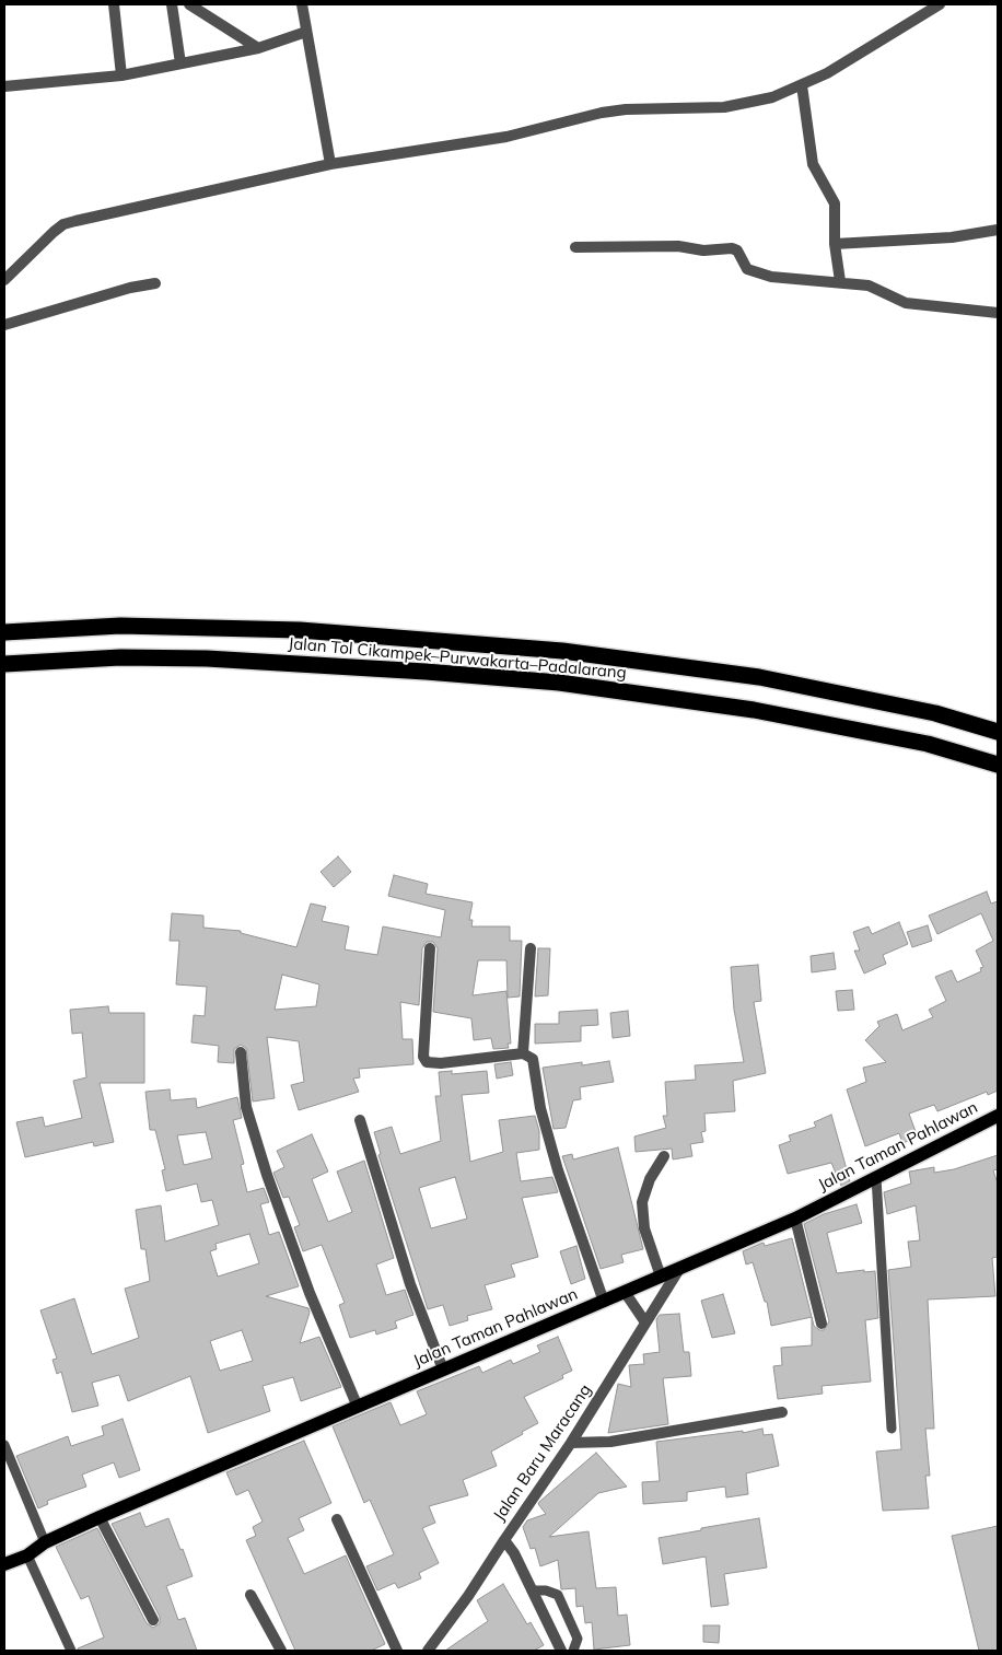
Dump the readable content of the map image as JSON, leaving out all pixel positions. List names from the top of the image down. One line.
{"streets":{"highway":["Jalan Tol Cikampek–Purwakarta–Padalarang"],"main road":["Jalan Taman Pahlawan"],"street":["Jalan Baru Maracang"]},"crossings":[["Jalan Taman Pahlawan","Jalan Baru Maracang"]]}
